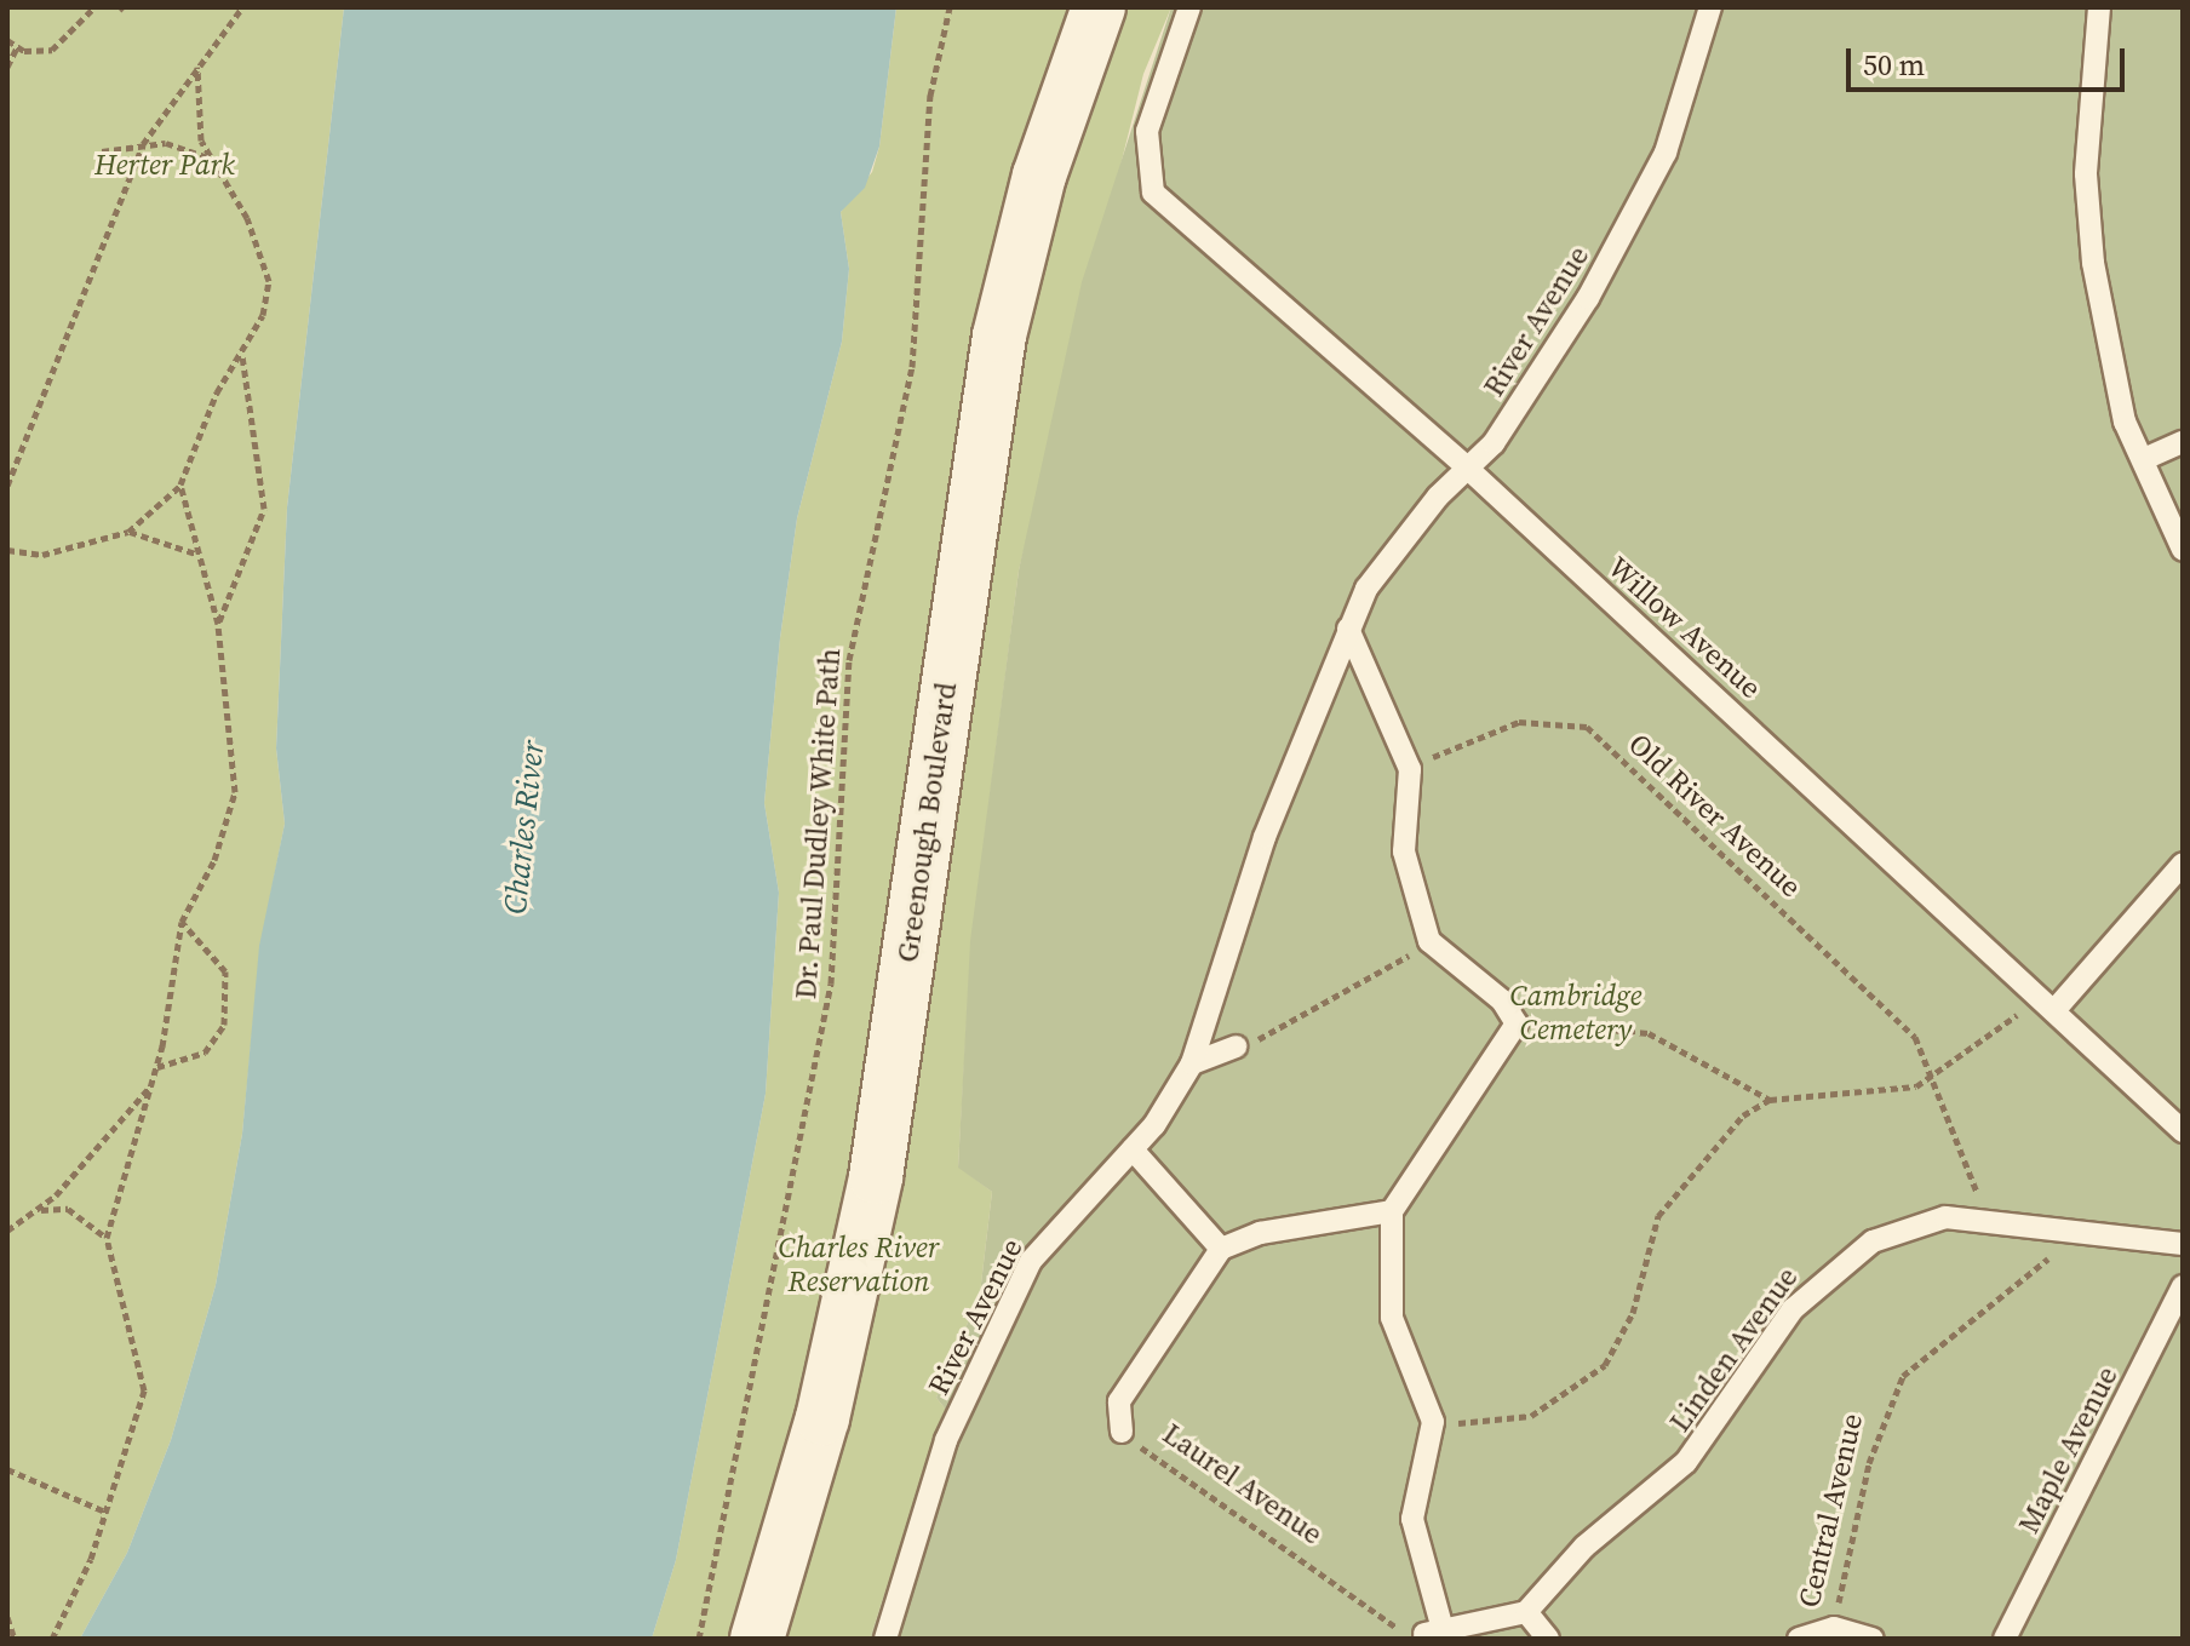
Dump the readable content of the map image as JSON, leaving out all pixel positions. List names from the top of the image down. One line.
{"streets":{"main road":["Greenough Boulevard"],"lane":["River Avenue","Willow Avenue","Linden Avenue","Maple Avenue","Laurel Avenue","Central Avenue"],"path":["Old River Avenue","Dr. Paul Dudley White Path"]},"crossings":[["River Avenue","Willow Avenue"],["Linden Avenue","Central Avenue"]],"water":["Charles River"],"parks":["Herter Park","Cambridge Cemetery","Charles River Reservation"],"scale_bar":"50 m"}
